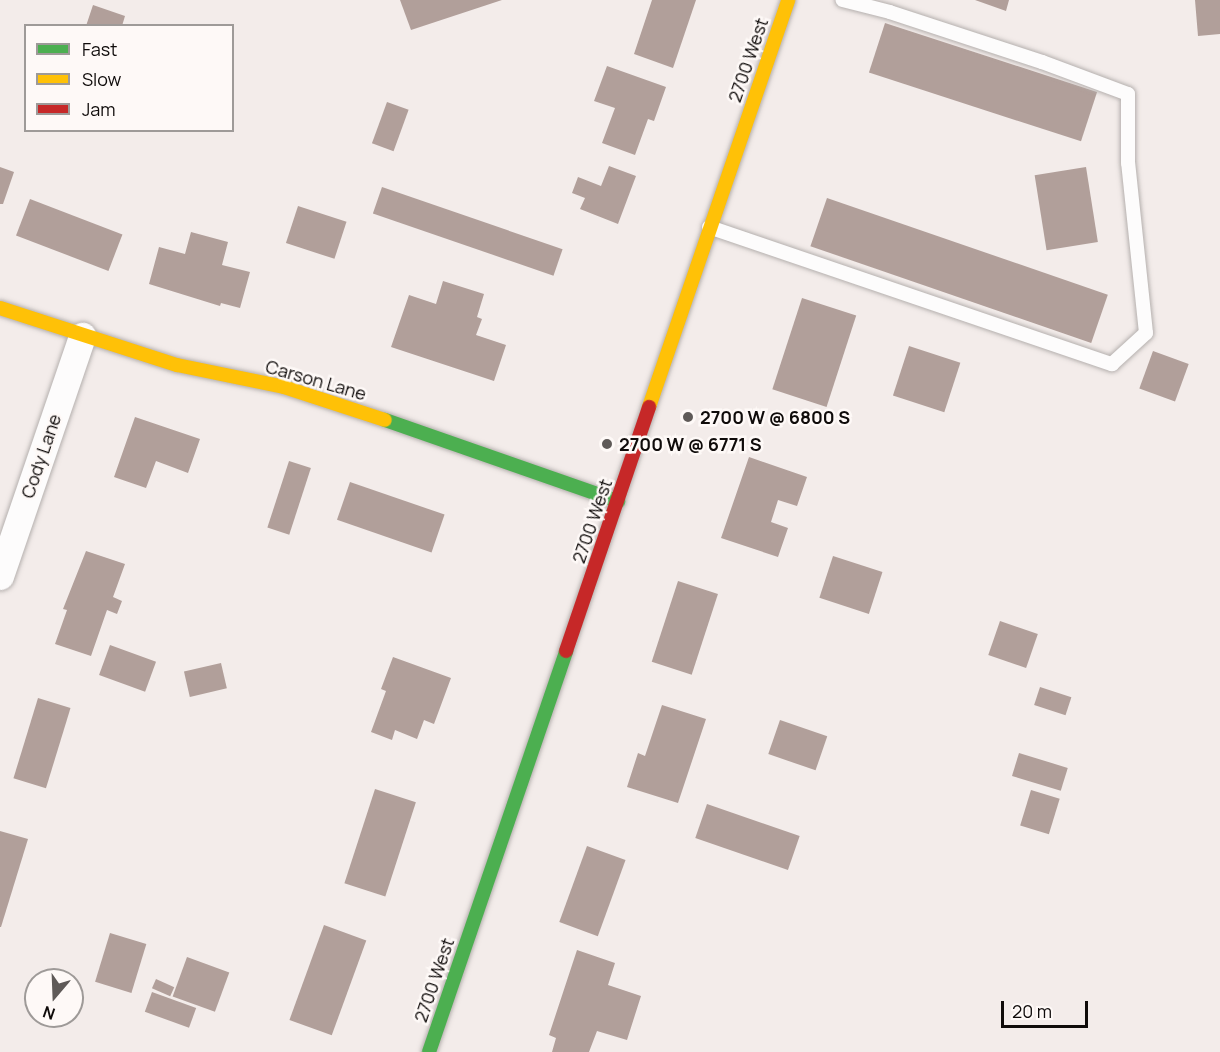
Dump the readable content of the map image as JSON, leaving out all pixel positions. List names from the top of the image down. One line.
{"streets":{"main road":["2700 West","Carson Lane"],"street":["Cody Lane"]},"crossings":[["2700 West","Carson Lane"],["Carson Lane","Cody Lane"]],"places":["2700 W @ 6800 S","2700 W @ 6771 S"],"legend":["Fast","Slow","Jam"],"scale_bar":"20 m","north":"bottom"}
